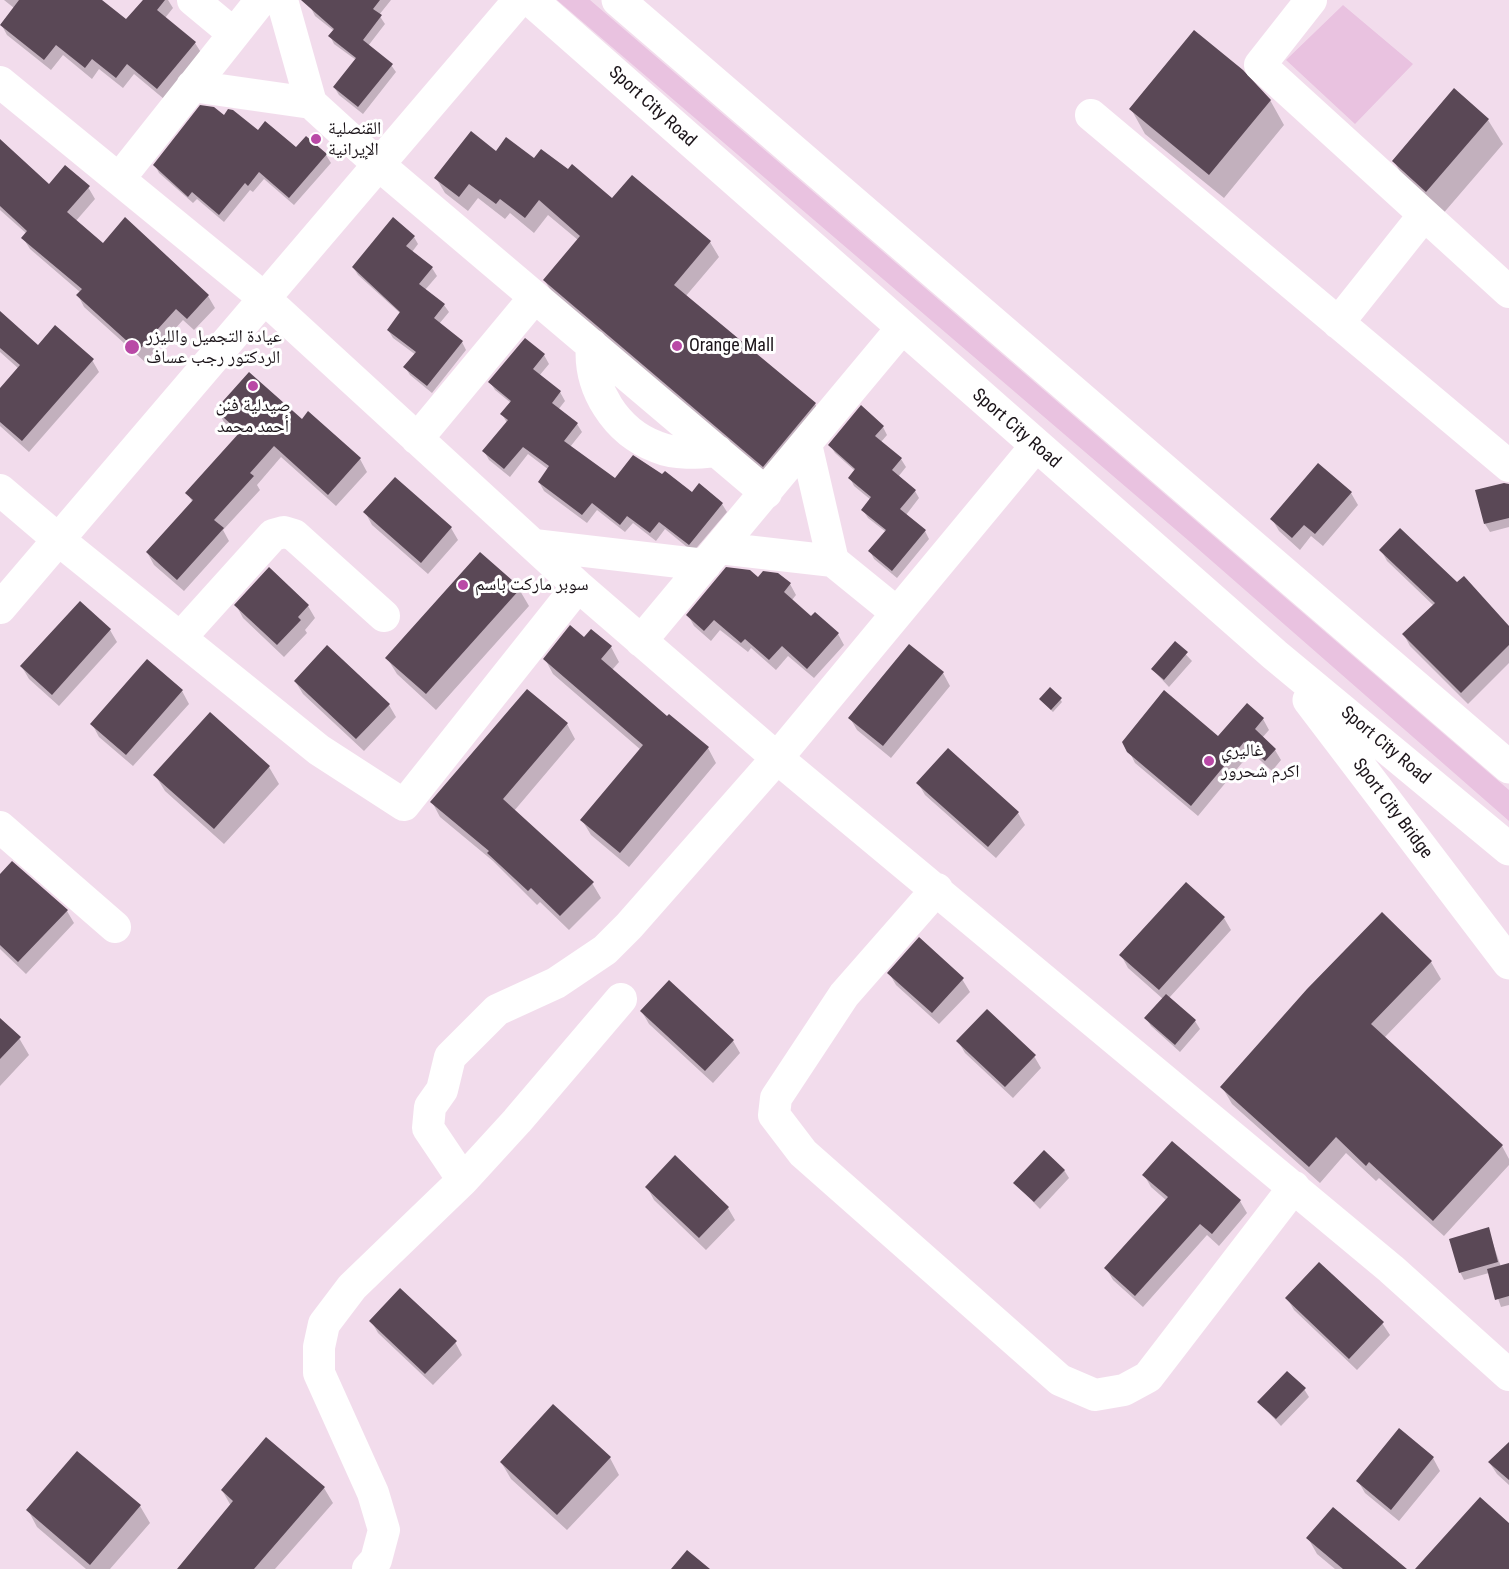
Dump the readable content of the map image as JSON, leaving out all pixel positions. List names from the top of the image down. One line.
{"streets":{"main road":["Sport City Road","Sport City Bridge"]},"crossings":[["Sport City Road","Sport City Bridge"]],"places":["القنصلية الإيرانية","Orange Mall","عيادة التجميل والليزر الردكتور رجب عساف","صيدلية فنن أحمد محمد","سوبر ماركت باسم","غاليري اكرم شحرور"]}
